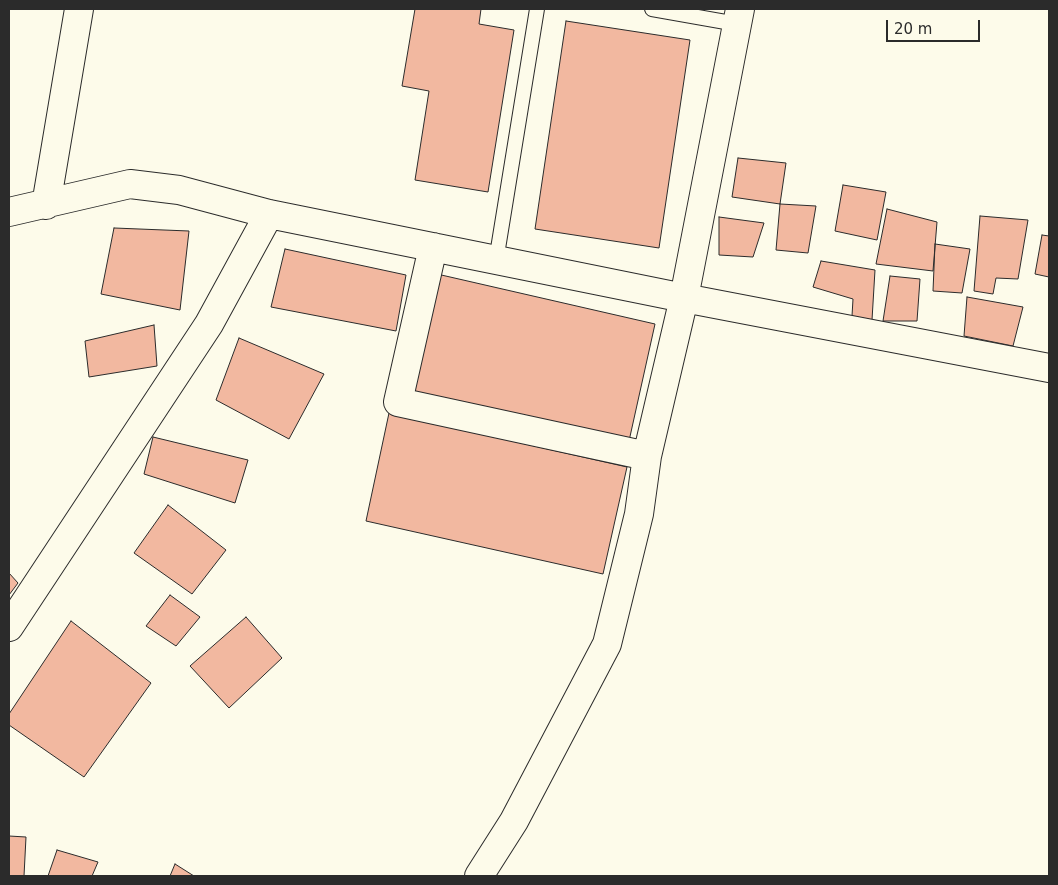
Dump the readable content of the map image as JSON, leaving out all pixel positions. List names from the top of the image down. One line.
{"scale_bar":"20 m"}
